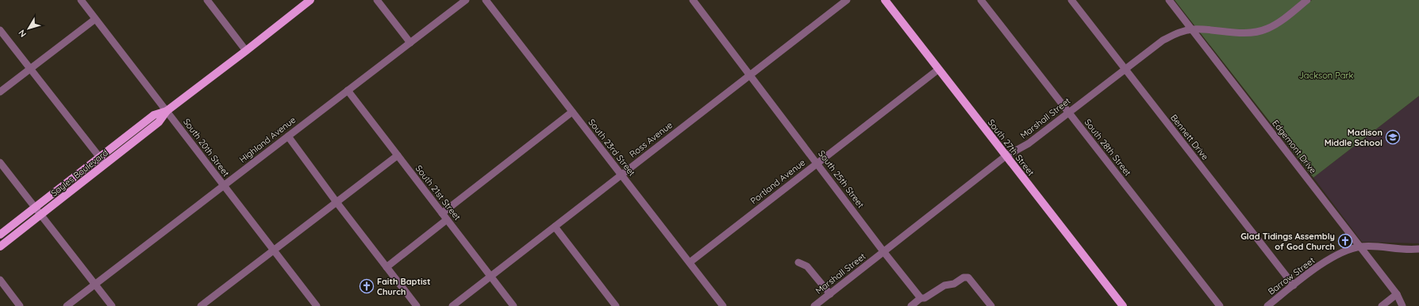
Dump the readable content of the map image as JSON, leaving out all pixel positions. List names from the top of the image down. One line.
{"streets":{"main road":["South 27th Street","Sayles Boulevard"],"street":["Marshall Street","Bennett Drive","Highland Avenue","Ross Avenue","Edgemont Drive","South 20th Street","South 23rd Street","South 28th Street","South 25th Street","Portland Avenue","South 21st Street","Barrow Street"]},"crossings":[["Marshall Street","Bennett Drive"],["Marshall Street","Edgemont Drive"],["Marshall Street","South 27th Street"],["Marshall Street","South 28th Street"],["Marshall Street","South 25th Street"],["Bennett Drive","Barrow Street"],["Highland Avenue","South 20th Street"],["Highland Avenue","South 21st Street"],["Ross Avenue","South 23rd Street"],["Ross Avenue","South 25th Street"],["Ross Avenue","South 21st Street"],["Edgemont Drive","Barrow Street"],["South 20th Street","Sayles Boulevard"],["South 23rd Street","Portland Avenue"],["South 27th Street","Portland Avenue"],["South 25th Street","Portland Avenue"]],"parks":["Jackson Park"],"places":{"school or university":["Madison Middle School"],"church":["Glad Tidings Assembly of God Church","Faith Baptist Church"]},"north":"bottom left"}
